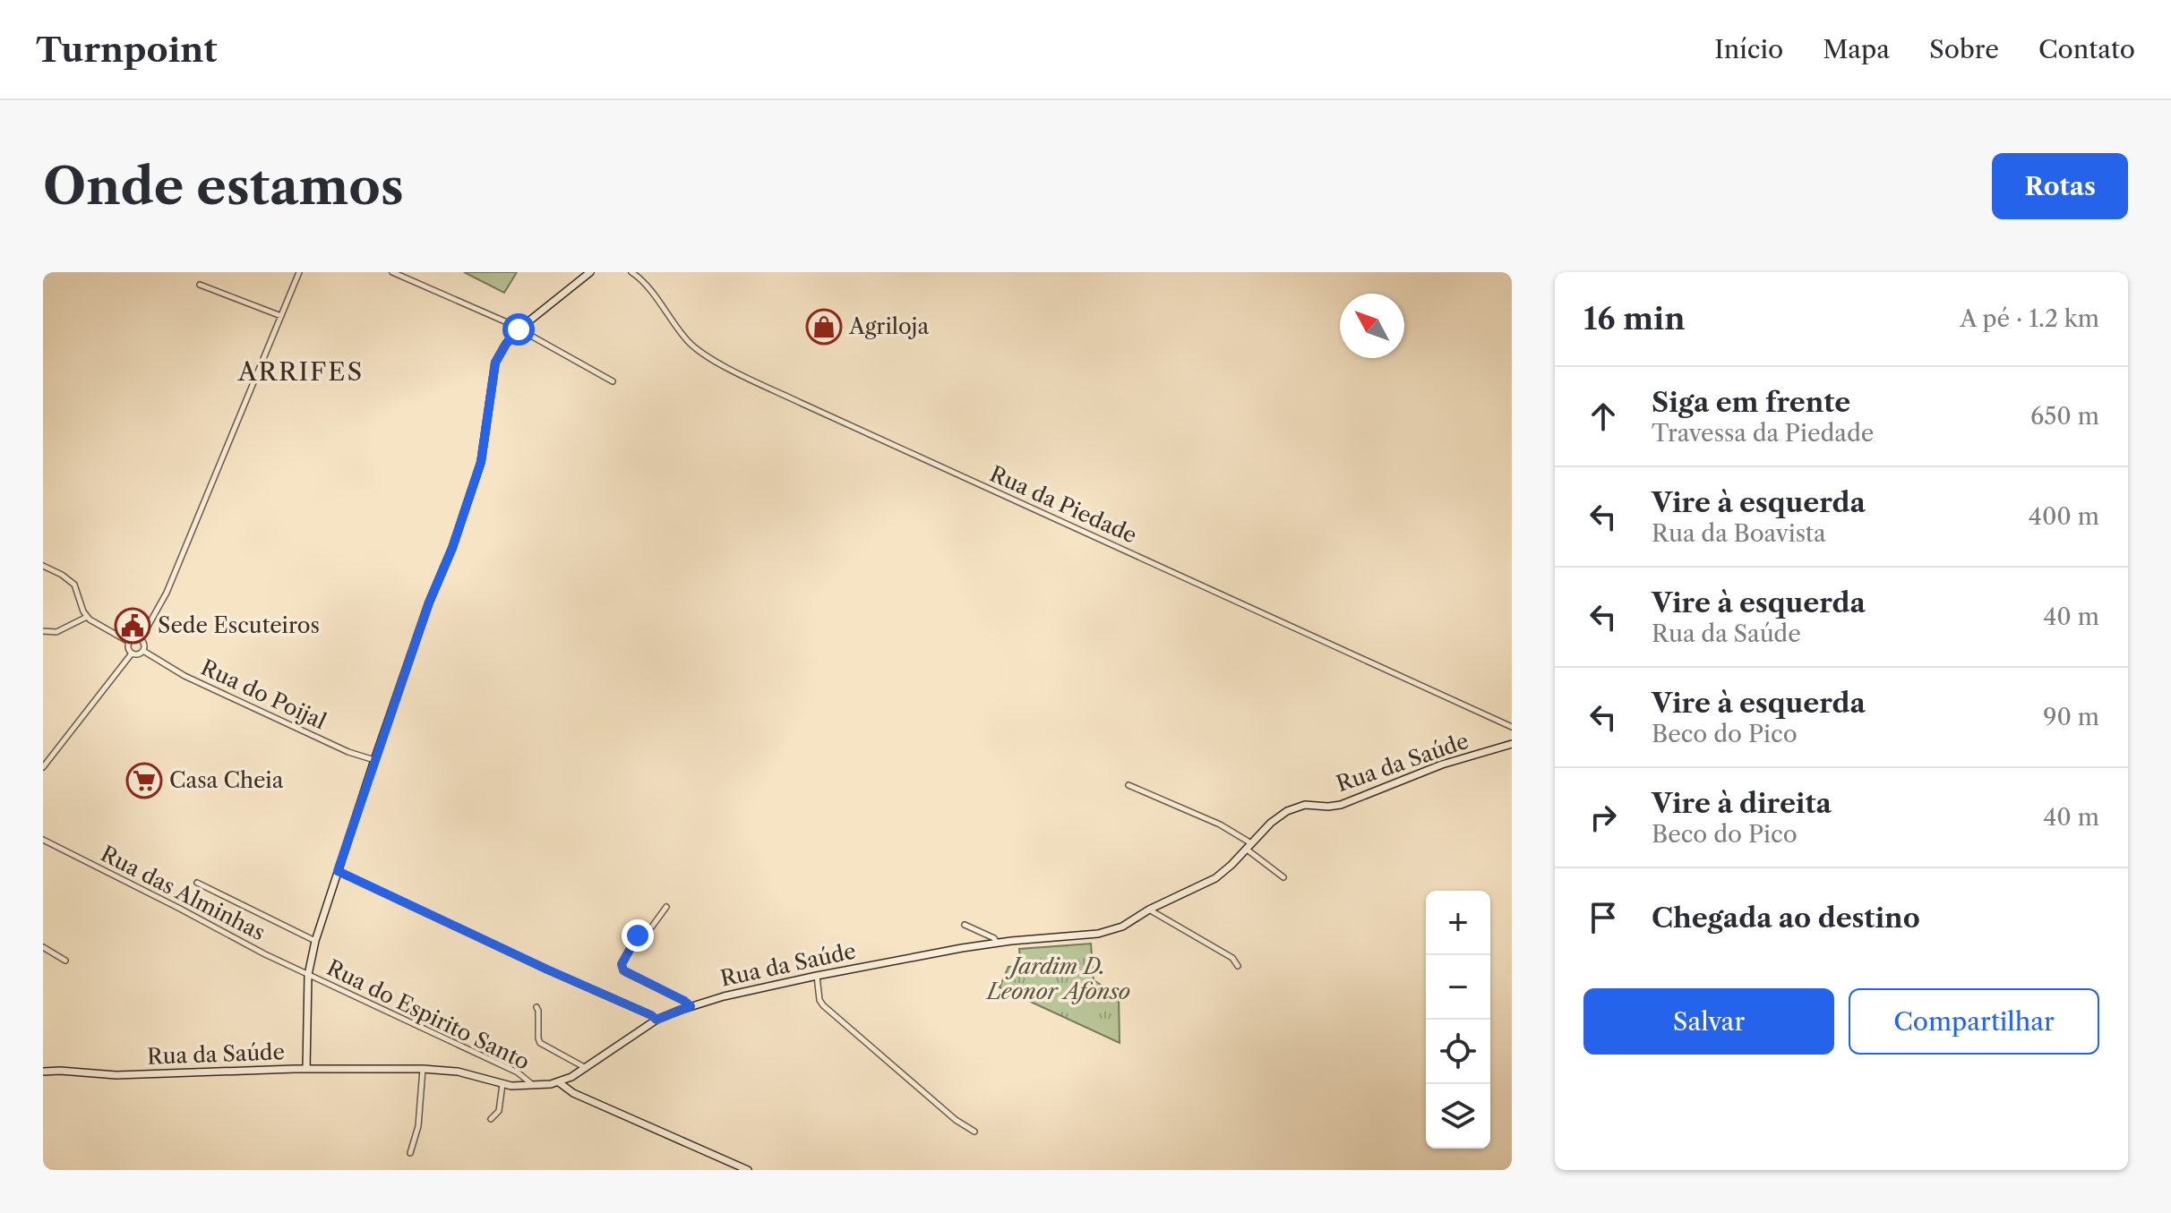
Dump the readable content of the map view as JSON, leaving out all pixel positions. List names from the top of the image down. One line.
{"streets":{"street":["Rua da Piedade","Rua do Poijal","Rua da Saúde","Rua das Alminhas","Rua do Espirito Santo"]},"crossings":[["Rua da Saúde","Rua do Espirito Santo"],["Rua das Alminhas","Rua do Espirito Santo"]],"districts":["ARRIFES"],"parks":["Jardim D. Leonor Afonso"],"places":{"shop":["Agriloja"],"public building":["Sede Escuteiros"],"supermarket":["Casa Cheia"]},"north":"top left","page":{"header":"Turnpoint","nav":["Início","Mapa","Sobre","Contato"],"buttons":["Rotas",["Salvar","Compartilhar"]],"title":"Onde estamos","heading":["16 min","A pé · 1.2 km"],"list":[["Siga em frente","Travessa da Piedade","650 m"],["Vire à esquerda","Rua da Boavista","400 m"],["Vire à esquerda","Rua da Saúde","40 m"],["Vire à esquerda","Beco do Pico","90 m"],["Vire à direita","Beco do Pico","40 m"],"Chegada ao destino"],"map_buttons":["+","−"]}}
